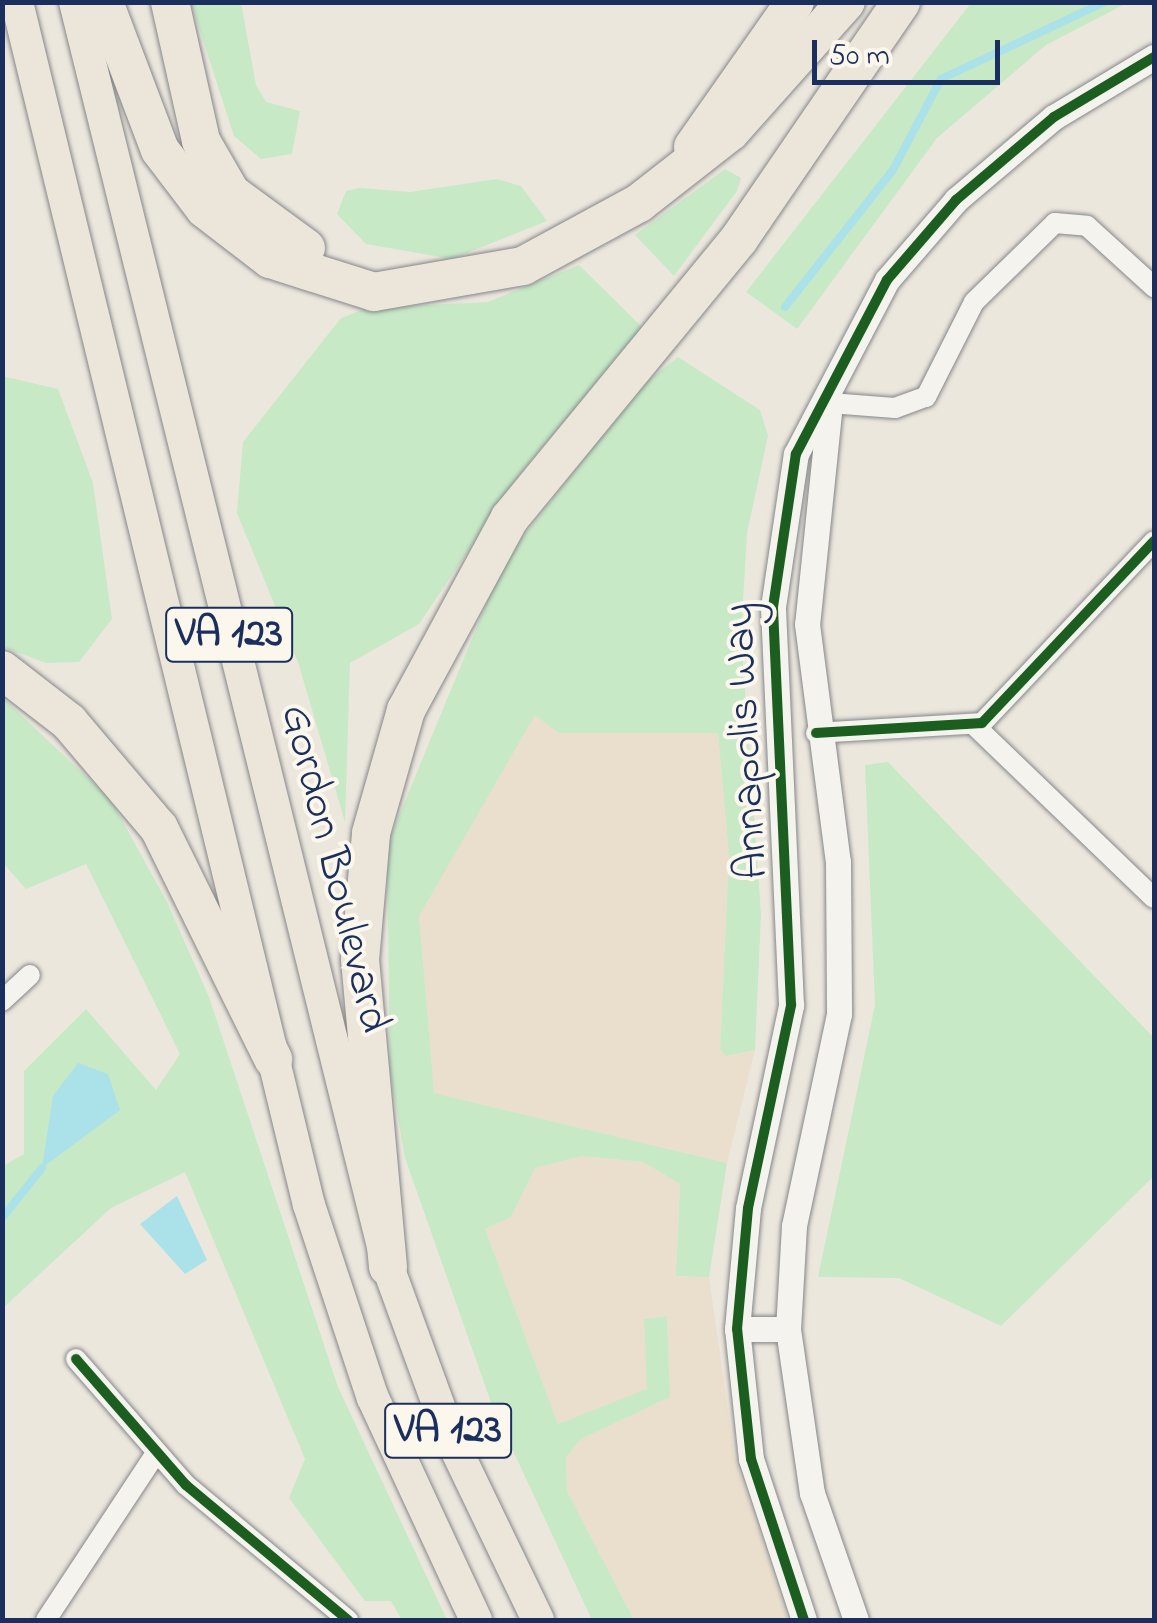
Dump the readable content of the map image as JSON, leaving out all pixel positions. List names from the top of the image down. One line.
{"streets":{"main road":["VA 123","Gordon Boulevard"],"street":["Annapolis Way"]},"scale_bar":"50 m"}
